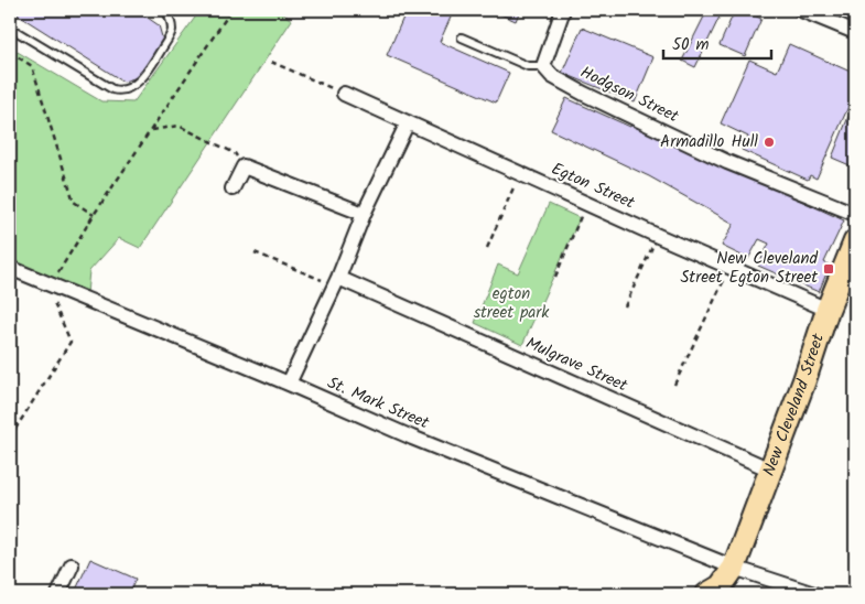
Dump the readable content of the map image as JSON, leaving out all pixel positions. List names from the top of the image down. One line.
{"streets":{"main road":["New Cleveland Street"],"street":["Hodgson Street","Egton Street","Mulgrave Street","St. Mark Street"]},"crossings":[["Egton Street","New Cleveland Street"],["Mulgrave Street","New Cleveland Street"],["St. Mark Street","New Cleveland Street"]],"parks":["egton street park"],"places":{"other":["Armadillo Hull"],"transit":["New Cleveland Street Egton Street"]},"scale_bar":"50 m"}
